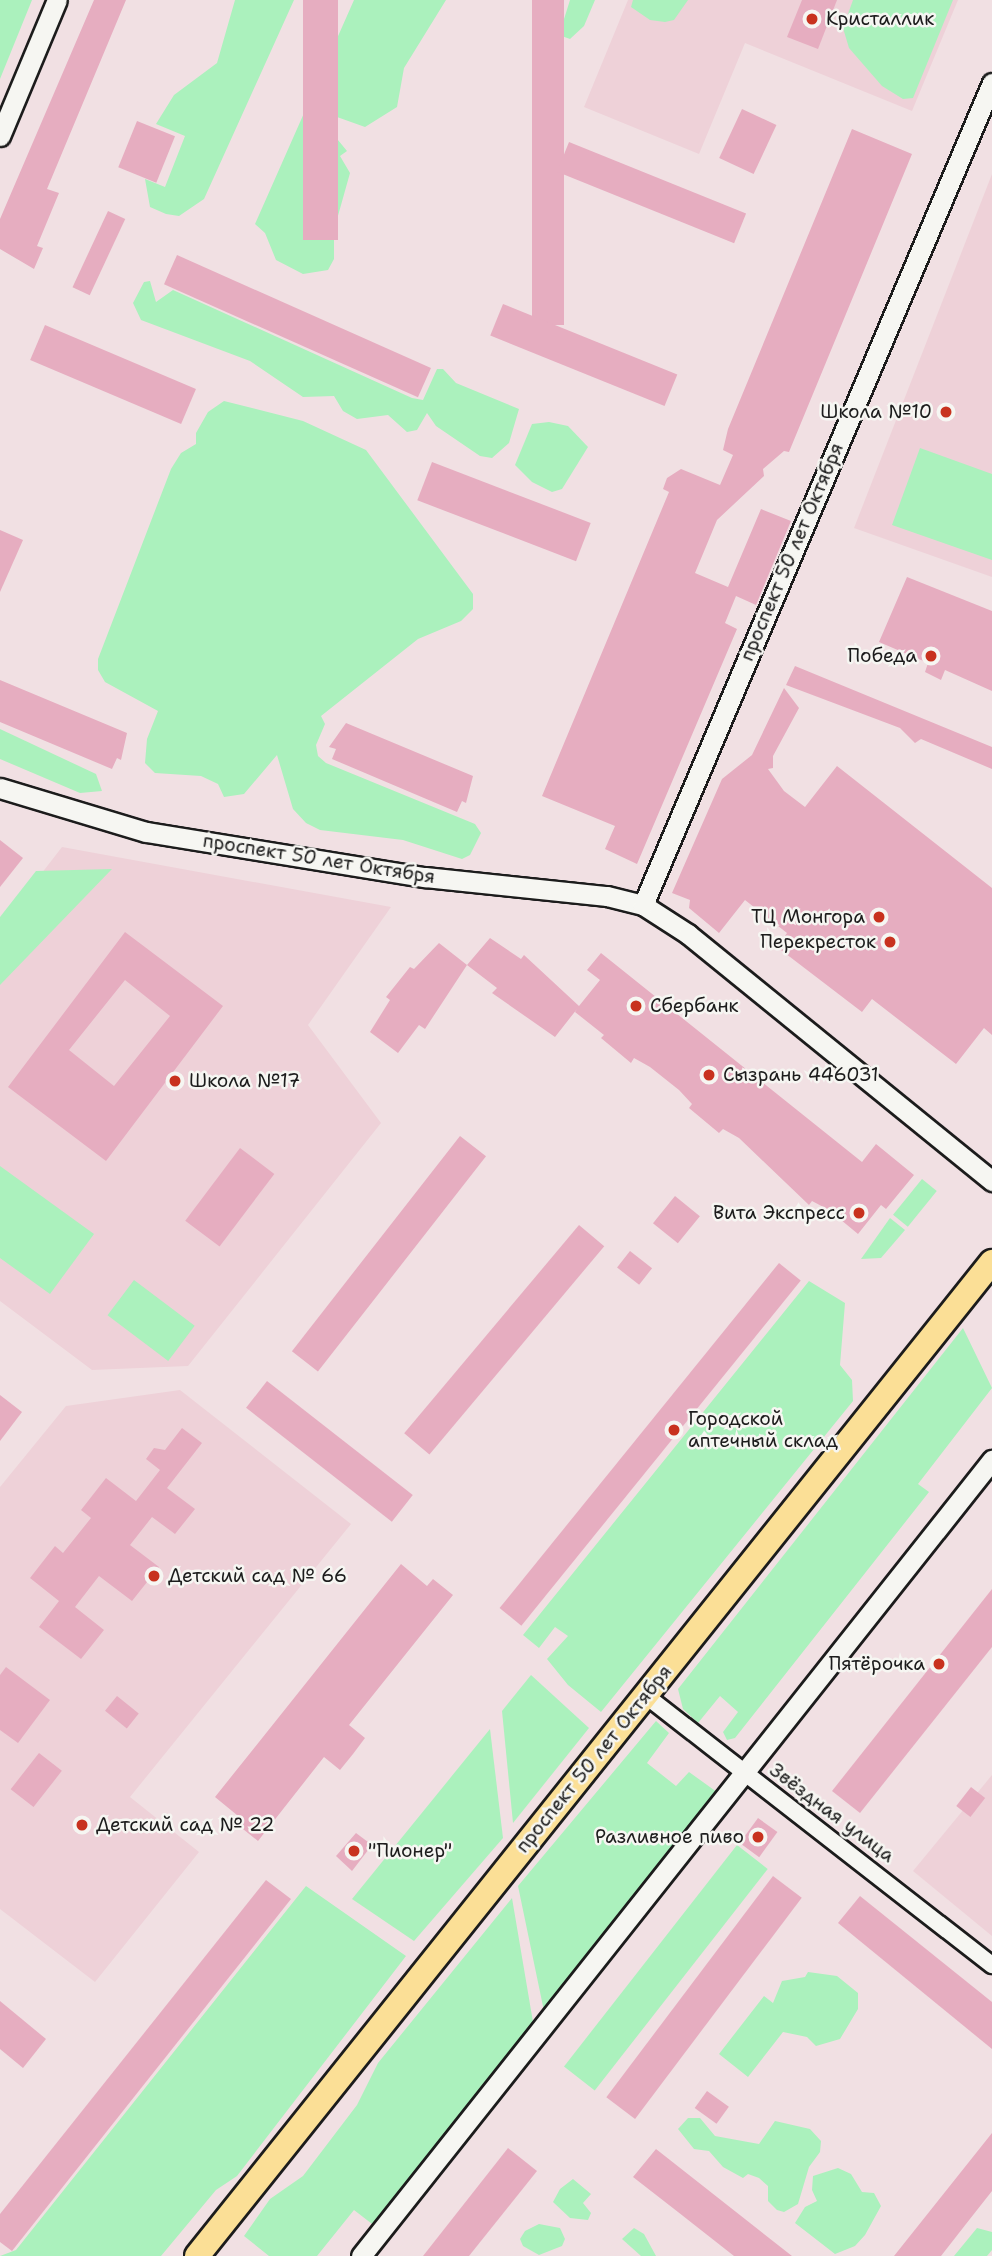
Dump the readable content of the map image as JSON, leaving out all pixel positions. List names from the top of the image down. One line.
{"streets":{"main road":["проспект 50 лет Октября"],"street":["Звёздная улица"]},"crossings":[["проспект 50 лет Октября","Звёздная улица"]],"places":["Кристаллик","Школа №10","Победа","ТЦ Монгора","Перекресток","Сбербанк","Сызрань 446031","Школа №17","Вита Экспресс","Городской аптечный склад","Детский сад № 66","Пятёрочка","Детский сад № 22","Разливное пиво","\"Пионер\""]}
